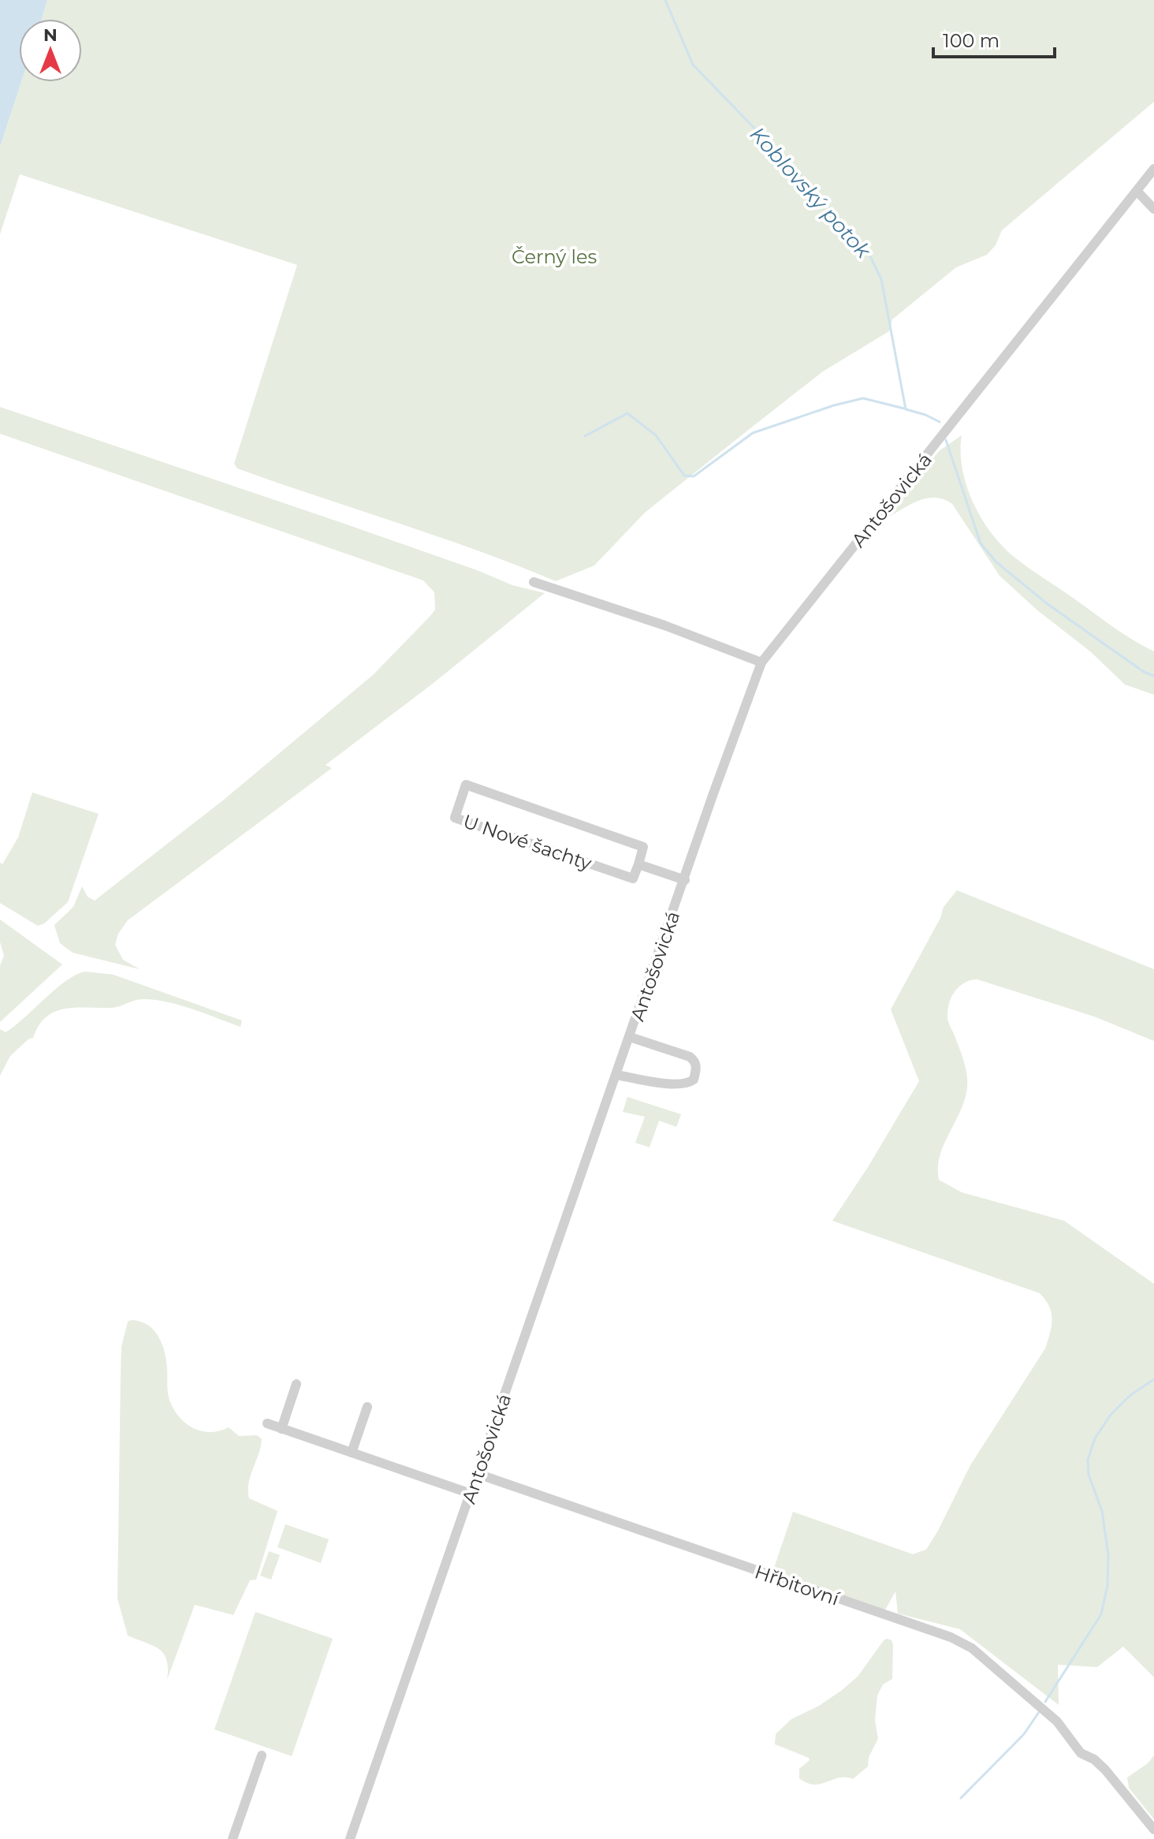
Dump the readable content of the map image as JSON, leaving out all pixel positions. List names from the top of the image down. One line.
{"streets":{"street":["Antošovická","U Nové šachty","Hřbitovní"]},"crossings":[["Antošovická","Hřbitovní"]],"water":["Koblovský potok"],"parks":["Černý les"],"scale_bar":"100 m","north":"top"}
